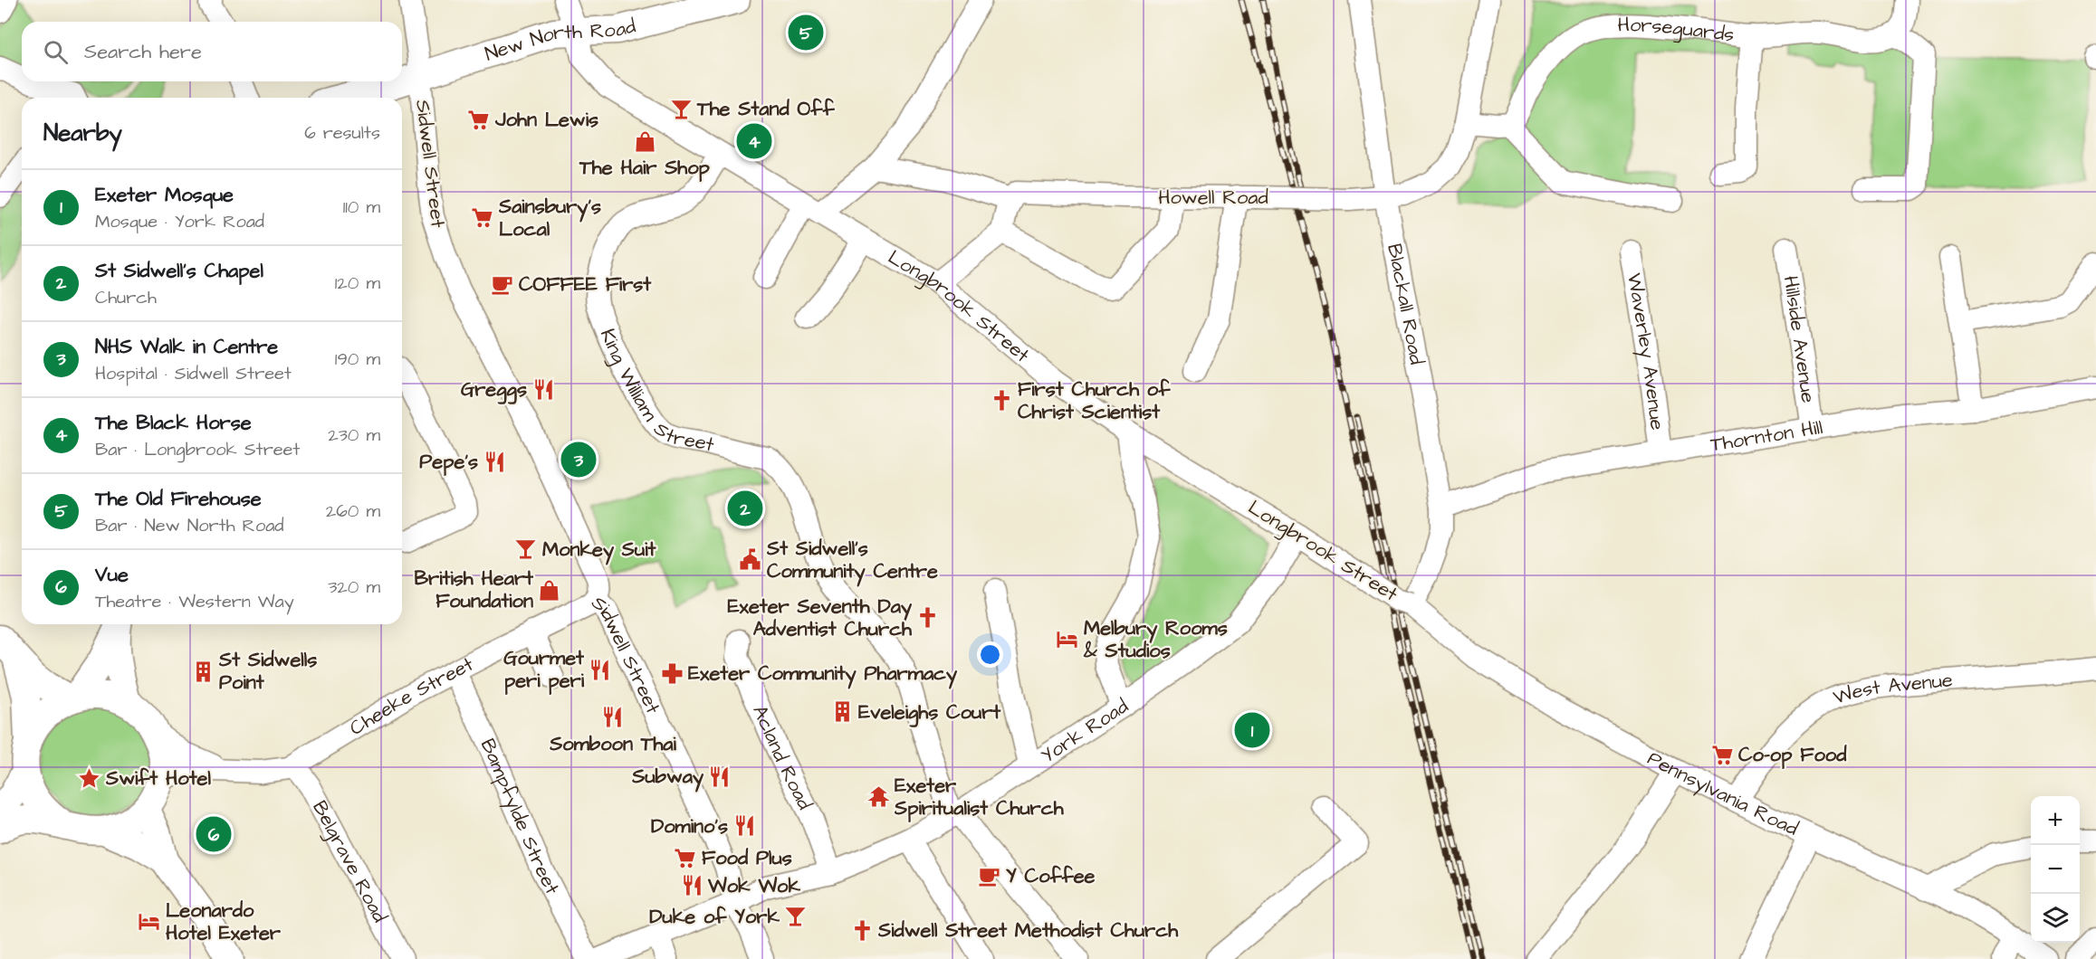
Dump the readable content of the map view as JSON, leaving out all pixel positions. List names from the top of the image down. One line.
{"streets":{"main road":["New North Road"],"street":["Horseguards","Sidwell Street","Howell Road","Blackall Road","Longbrook Street","Hillside Avenue","Waverley Avenue","King William Street","Thornton Hill","West Avenue","Cheeke Street","York Road","Acland Road","Pennsylvania Road","Bampfylde Street","Belgrave Road"]},"crossings":[["New North Road","Sidwell Street"],["New North Road","Longbrook Street"],["Sidwell Street","Cheeke Street"],["Sidwell Street","York Road"],["Howell Road","Blackall Road"],["Blackall Road","Longbrook Street"],["Blackall Road","Thornton Hill"],["Blackall Road","Pennsylvania Road"],["Longbrook Street","King William Street"],["Longbrook Street","York Road"],["Longbrook Street","Pennsylvania Road"],["Hillside Avenue","Thornton Hill"],["Waverley Avenue","Thornton Hill"],["King William Street","York Road"],["West Avenue","Pennsylvania Road"],["Cheeke Street","Bampfylde Street"],["Cheeke Street","Belgrave Road"],["York Road","Acland Road"]],"places":{"bar":["The Stand Off","Monkey Suit","Duke of York"],"supermarket":["John Lewis","Sainsbury's Local","Co-op Food","Food Plus"],"shop":["The Hair Shop","British Heart Foundation"],"cafe":["COFFEE First","Y Coffee"],"restaurant":["Greggs","Pepe's","Gourmet peri peri","Somboon Thai","Subway","Domino's","Wok Wok"],"church":["First Church of Christ Scientist","Exeter Seventh Day Adventist Church","Sidwell Street Methodist Church"],"public building":["St Sidwell's Community Centre"],"hotel":["Melbury Rooms & Studios","Leonardo Hotel Exeter"],"building":["St Sidwells Point","Eveleighs Court"],"pharmacy":["Exeter Community Pharmacy"],"place":["Swift Hotel"],"temple":["Exeter Spiritualist Church"]},"page":{"pins":["5","4","3","2","1","6"],"search":"Search here","heading":["Nearby","6 results"],"list":[{"mark":"1","name":"Exeter Mosque","note":"Mosque · York Road","value":"110 m"},{"mark":"2","name":"St Sidwell's Chapel","note":"Church","value":"120 m"},{"mark":"3","name":"NHS Walk in Centre","note":"Hospital · Sidwell Street","value":"190 m"},{"mark":"4","name":"The Black Horse","note":"Bar · Longbrook Street","value":"230 m"},{"mark":"5","name":"The Old Firehouse","note":"Bar · New North Road","value":"260 m"},{"mark":"6","name":"Vue","note":"Theatre · Western Way","value":"320 m"}],"map_buttons":["+","−"]}}
